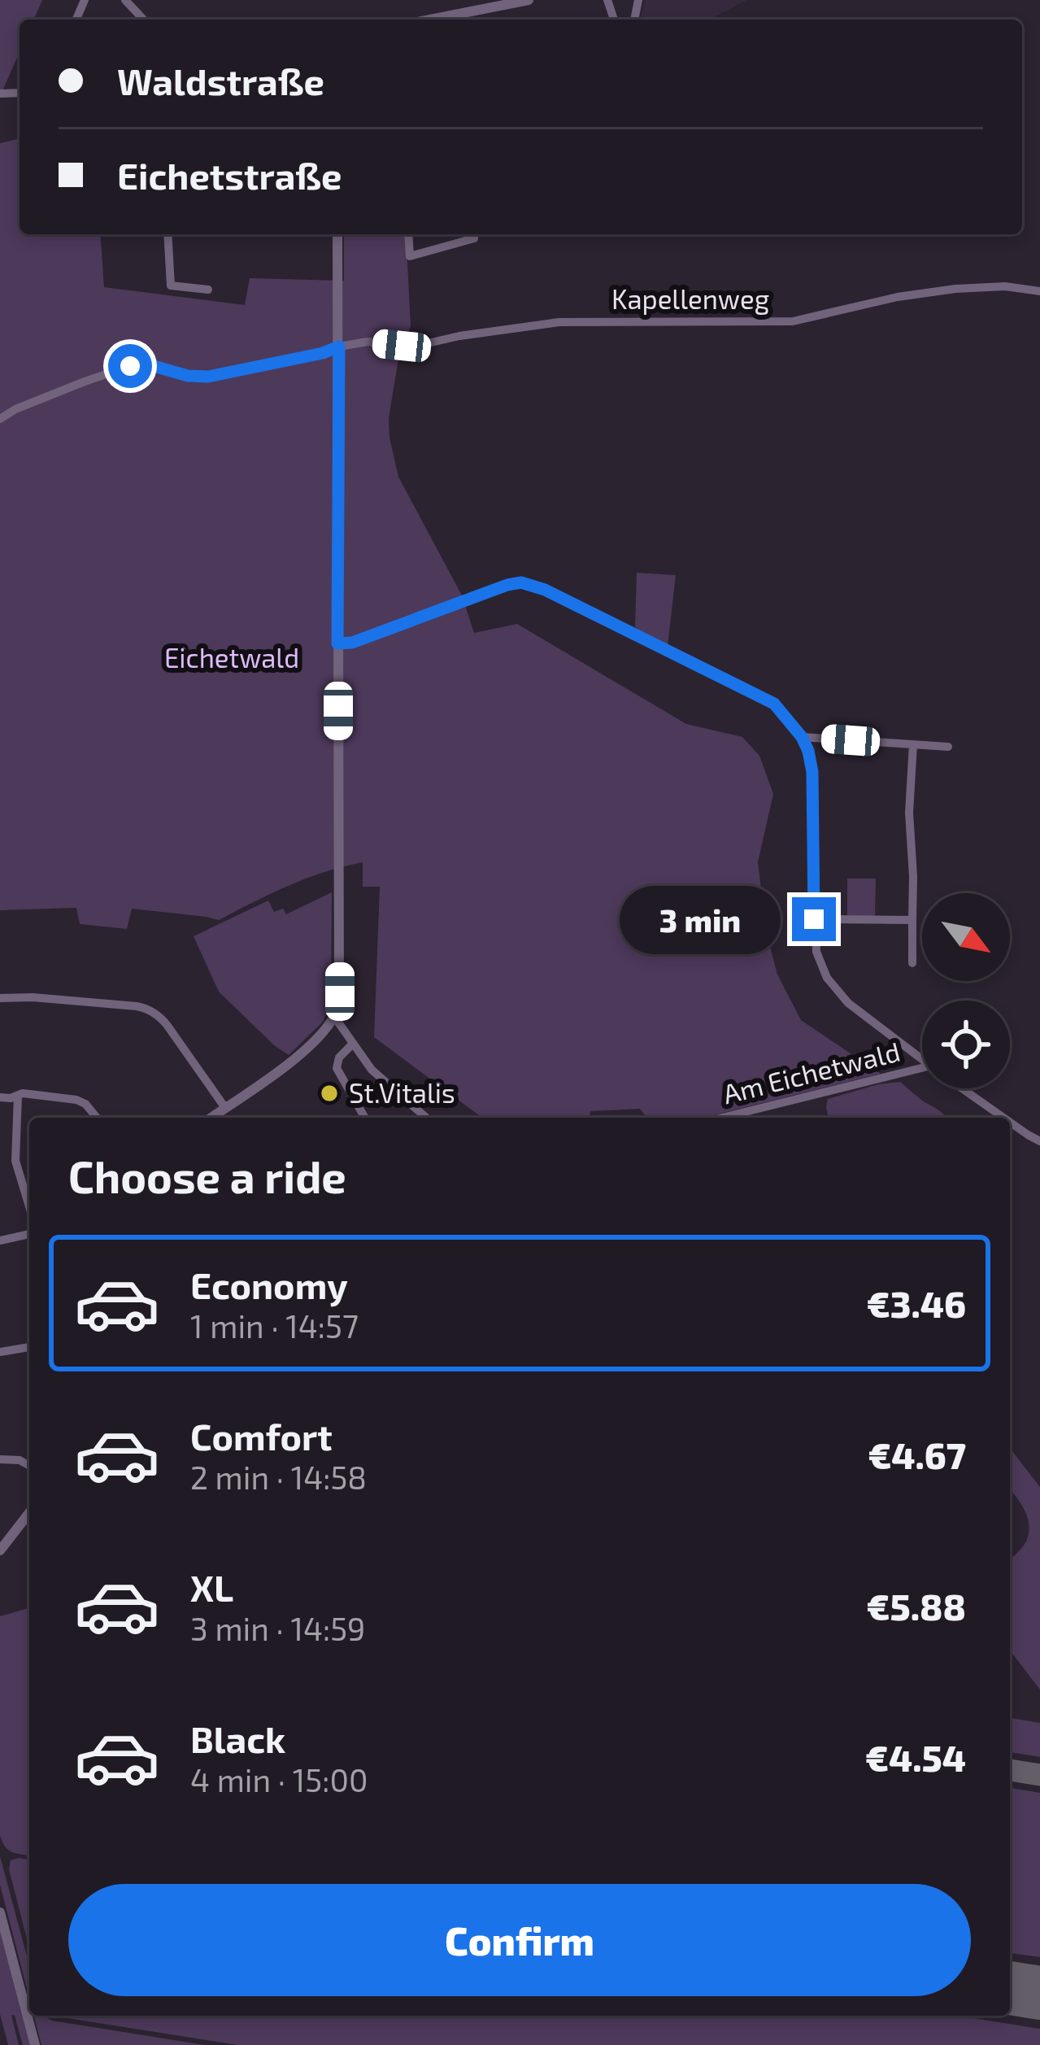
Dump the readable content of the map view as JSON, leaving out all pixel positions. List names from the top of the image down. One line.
{"streets":{"street":["Kapellenweg","Am Eichetwald"]},"parks":["Eichetwald"],"places":["St.Vitalis"],"north":"bottom right","page":{"banner":["Waldstraße","Eichetstraße"],"bubble":"3 min","heading":"Choose a ride","list":[{"name":"Economy","note":"1 min · 14:57","value":"€3.46"},{"name":"Comfort","note":"2 min · 14:58","value":"€4.67"},{"name":"XL","note":"3 min · 14:59","value":"€5.88"},{"name":"Black","note":"4 min · 15:00","value":"€4.54"}],"buttons":"Confirm"}}
